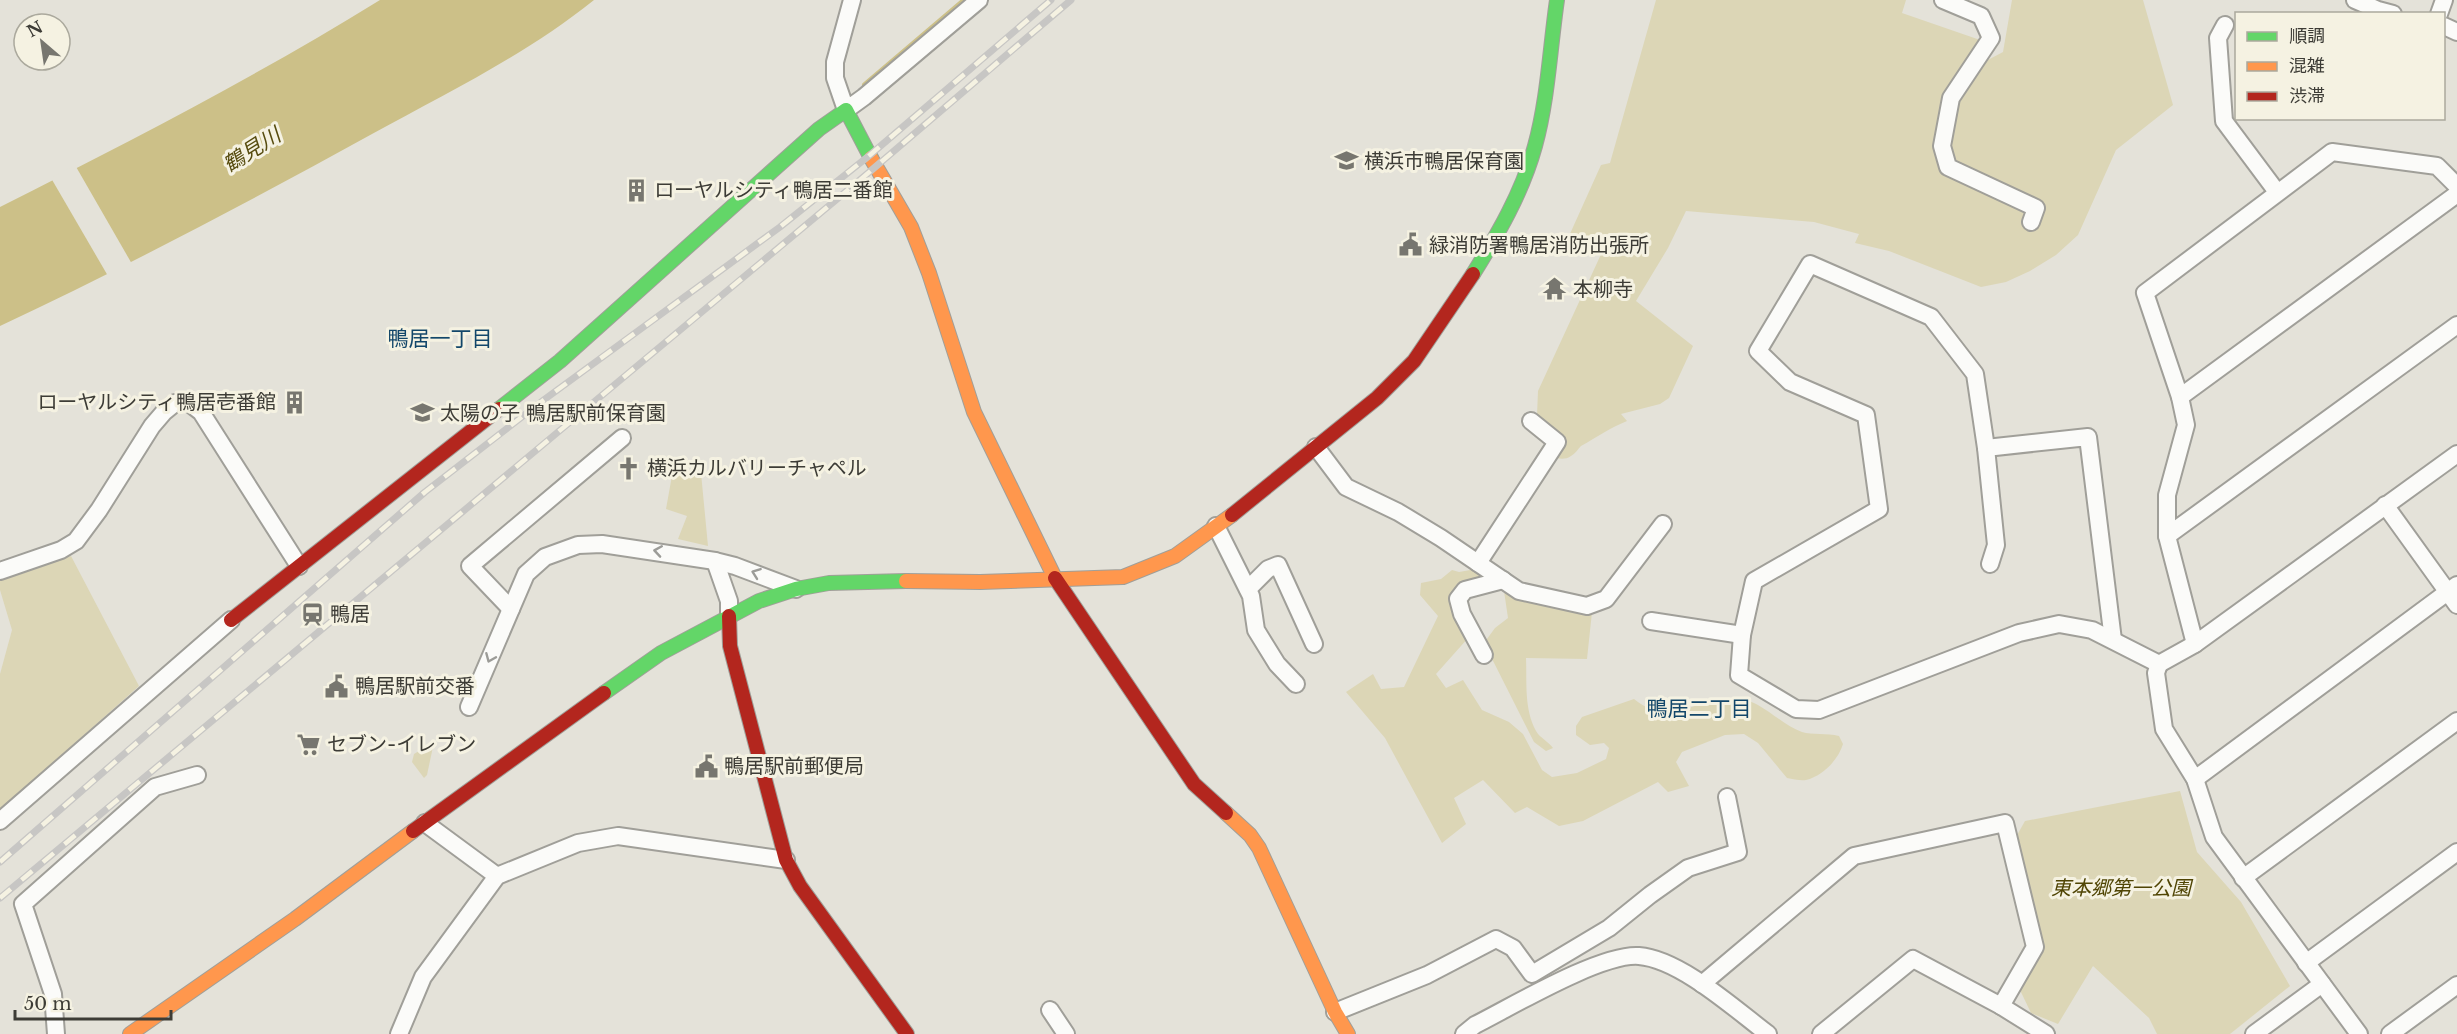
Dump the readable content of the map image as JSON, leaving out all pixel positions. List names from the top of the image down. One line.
{"districts":["鴨居一丁目","鴨居二丁目"],"water":["鶴見川"],"parks":["東本郷第一公園"],"places":{"school or university":["横浜市鴨居保育園","太陽の子 鴨居駅前保育園"],"building":["ローヤルシティ鴨居二番館","ローヤルシティ鴨居壱番館"],"public building":["緑消防署鴨居消防出張所","鴨居駅前交番","鴨居駅前郵便局"],"temple":["本柳寺"],"church":["横浜カルバリーチャペル"],"station":["鴨居"],"supermarket":["セブン-イレブン"]},"legend":["順調","混雑","渋滞"],"scale_bar":"50 m","north":"top left"}
